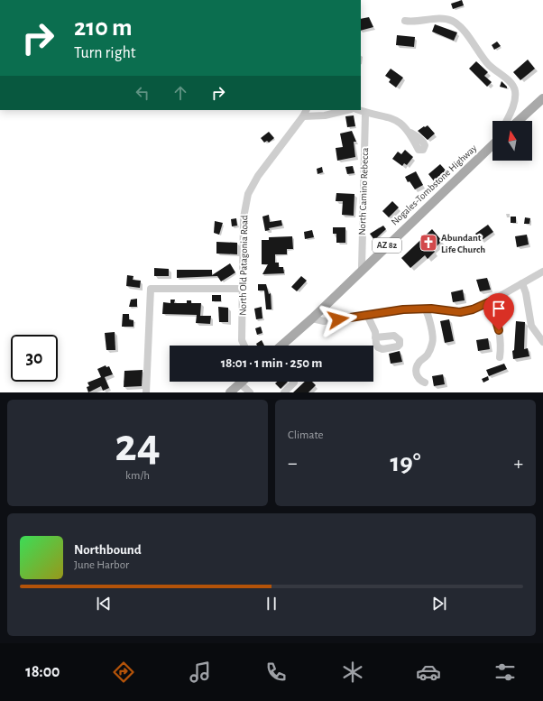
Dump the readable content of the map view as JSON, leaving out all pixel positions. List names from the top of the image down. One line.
{"streets":{"main road":["Nogales-Tombstone Highway","AZ 82"],"street":["North Camino Rebecca","North Old Patagonia Road"]},"crossings":[["Nogales-Tombstone Highway","North Camino Rebecca"]],"places":{"church":["Abundant Life Church"]},"north":"top","page":{"turn":["210 m","Turn right"],"limit":"30","trip":"18:01 · 1 min · 250 m","tile":[["24","km/h"],"Climate"],"heat":["−","19°","+"],"song":["Northbound","June Harbor"],"tabs":"18:00"}}
